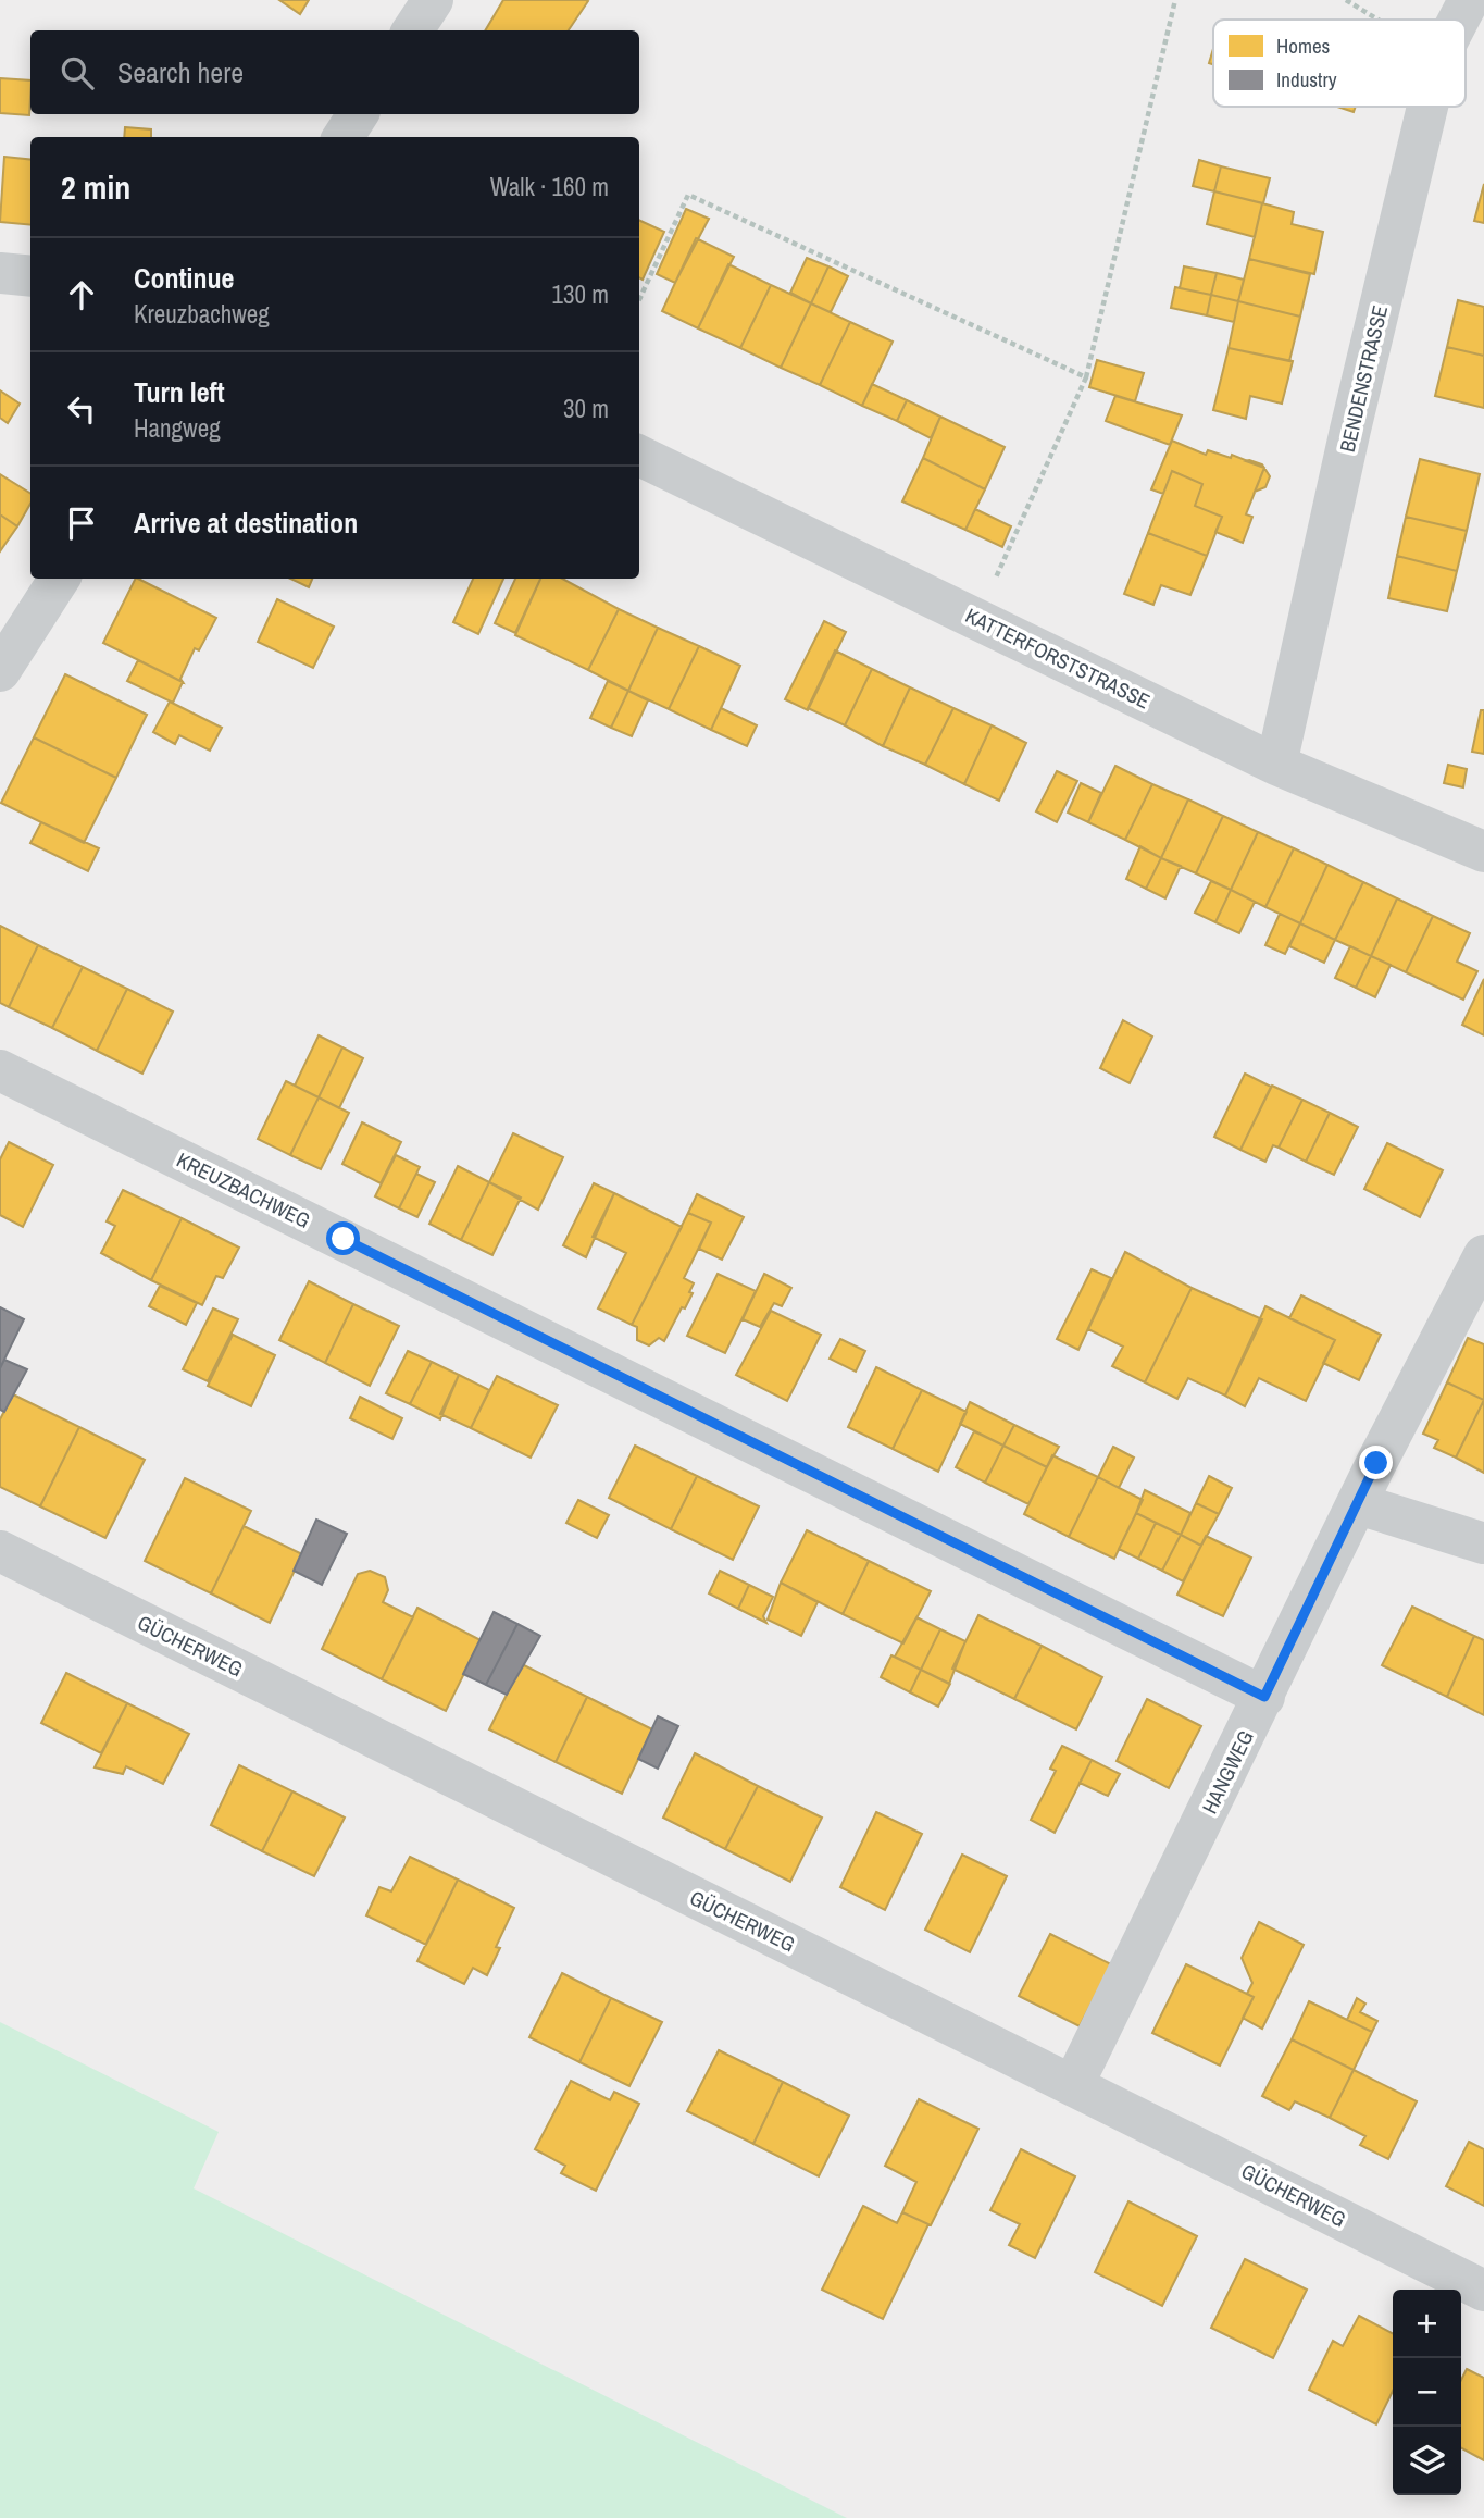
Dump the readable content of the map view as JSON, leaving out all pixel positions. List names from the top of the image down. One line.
{"streets":{"street":["BENDENSTRASSE","KATTERFORSTSTRASSE","KREUZBACHWEG","GÜCHERWEG","HANGWEG"]},"crossings":[["BENDENSTRASSE","KATTERFORSTSTRASSE"],["KREUZBACHWEG","HANGWEG"],["GÜCHERWEG","HANGWEG"]],"legend":["Homes","Industry"],"page":{"search":"Search here","heading":["2 min","Walk · 160 m"],"list":[["Continue","Kreuzbachweg","130 m"],["Turn left","Hangweg","30 m"],"Arrive at destination"],"map_buttons":["+","−"]}}
